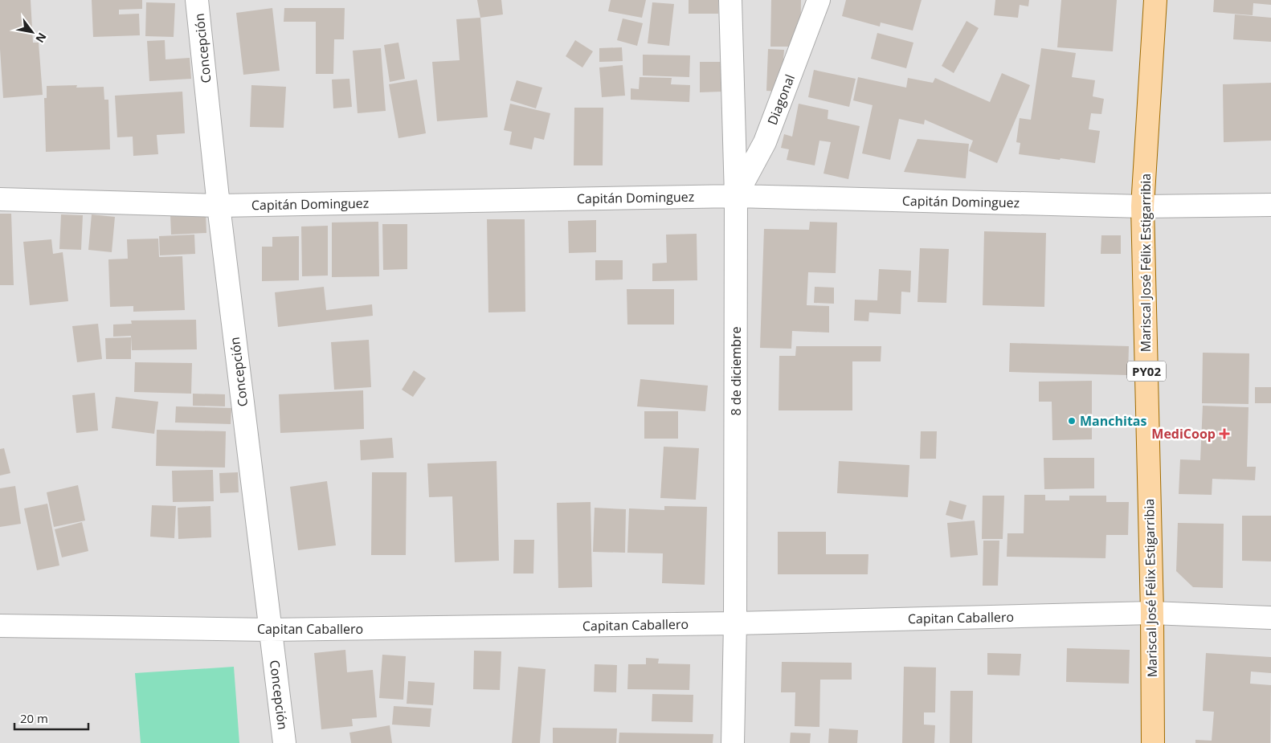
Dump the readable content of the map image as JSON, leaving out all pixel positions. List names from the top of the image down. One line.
{"streets":{"main road":["Mariscal José Félix Estigarribia","PY02"],"street":["Concepción","Diagonal","Capitán Dominguez","8 de diciembre","Capitan Caballero"]},"crossings":[["Concepción","Capitán Dominguez"],["Concepción","Capitan Caballero"],["Diagonal","Capitán Dominguez"],["Diagonal","8 de diciembre"],["Capitán Dominguez","Mariscal José Félix Estigarribia"],["Capitán Dominguez","8 de diciembre"],["Mariscal José Félix Estigarribia","Capitan Caballero"],["8 de diciembre","Capitan Caballero"]],"places":{"other":["Manchitas"],"health":["MediCoop"]},"scale_bar":"20 m","north":"bottom right"}
